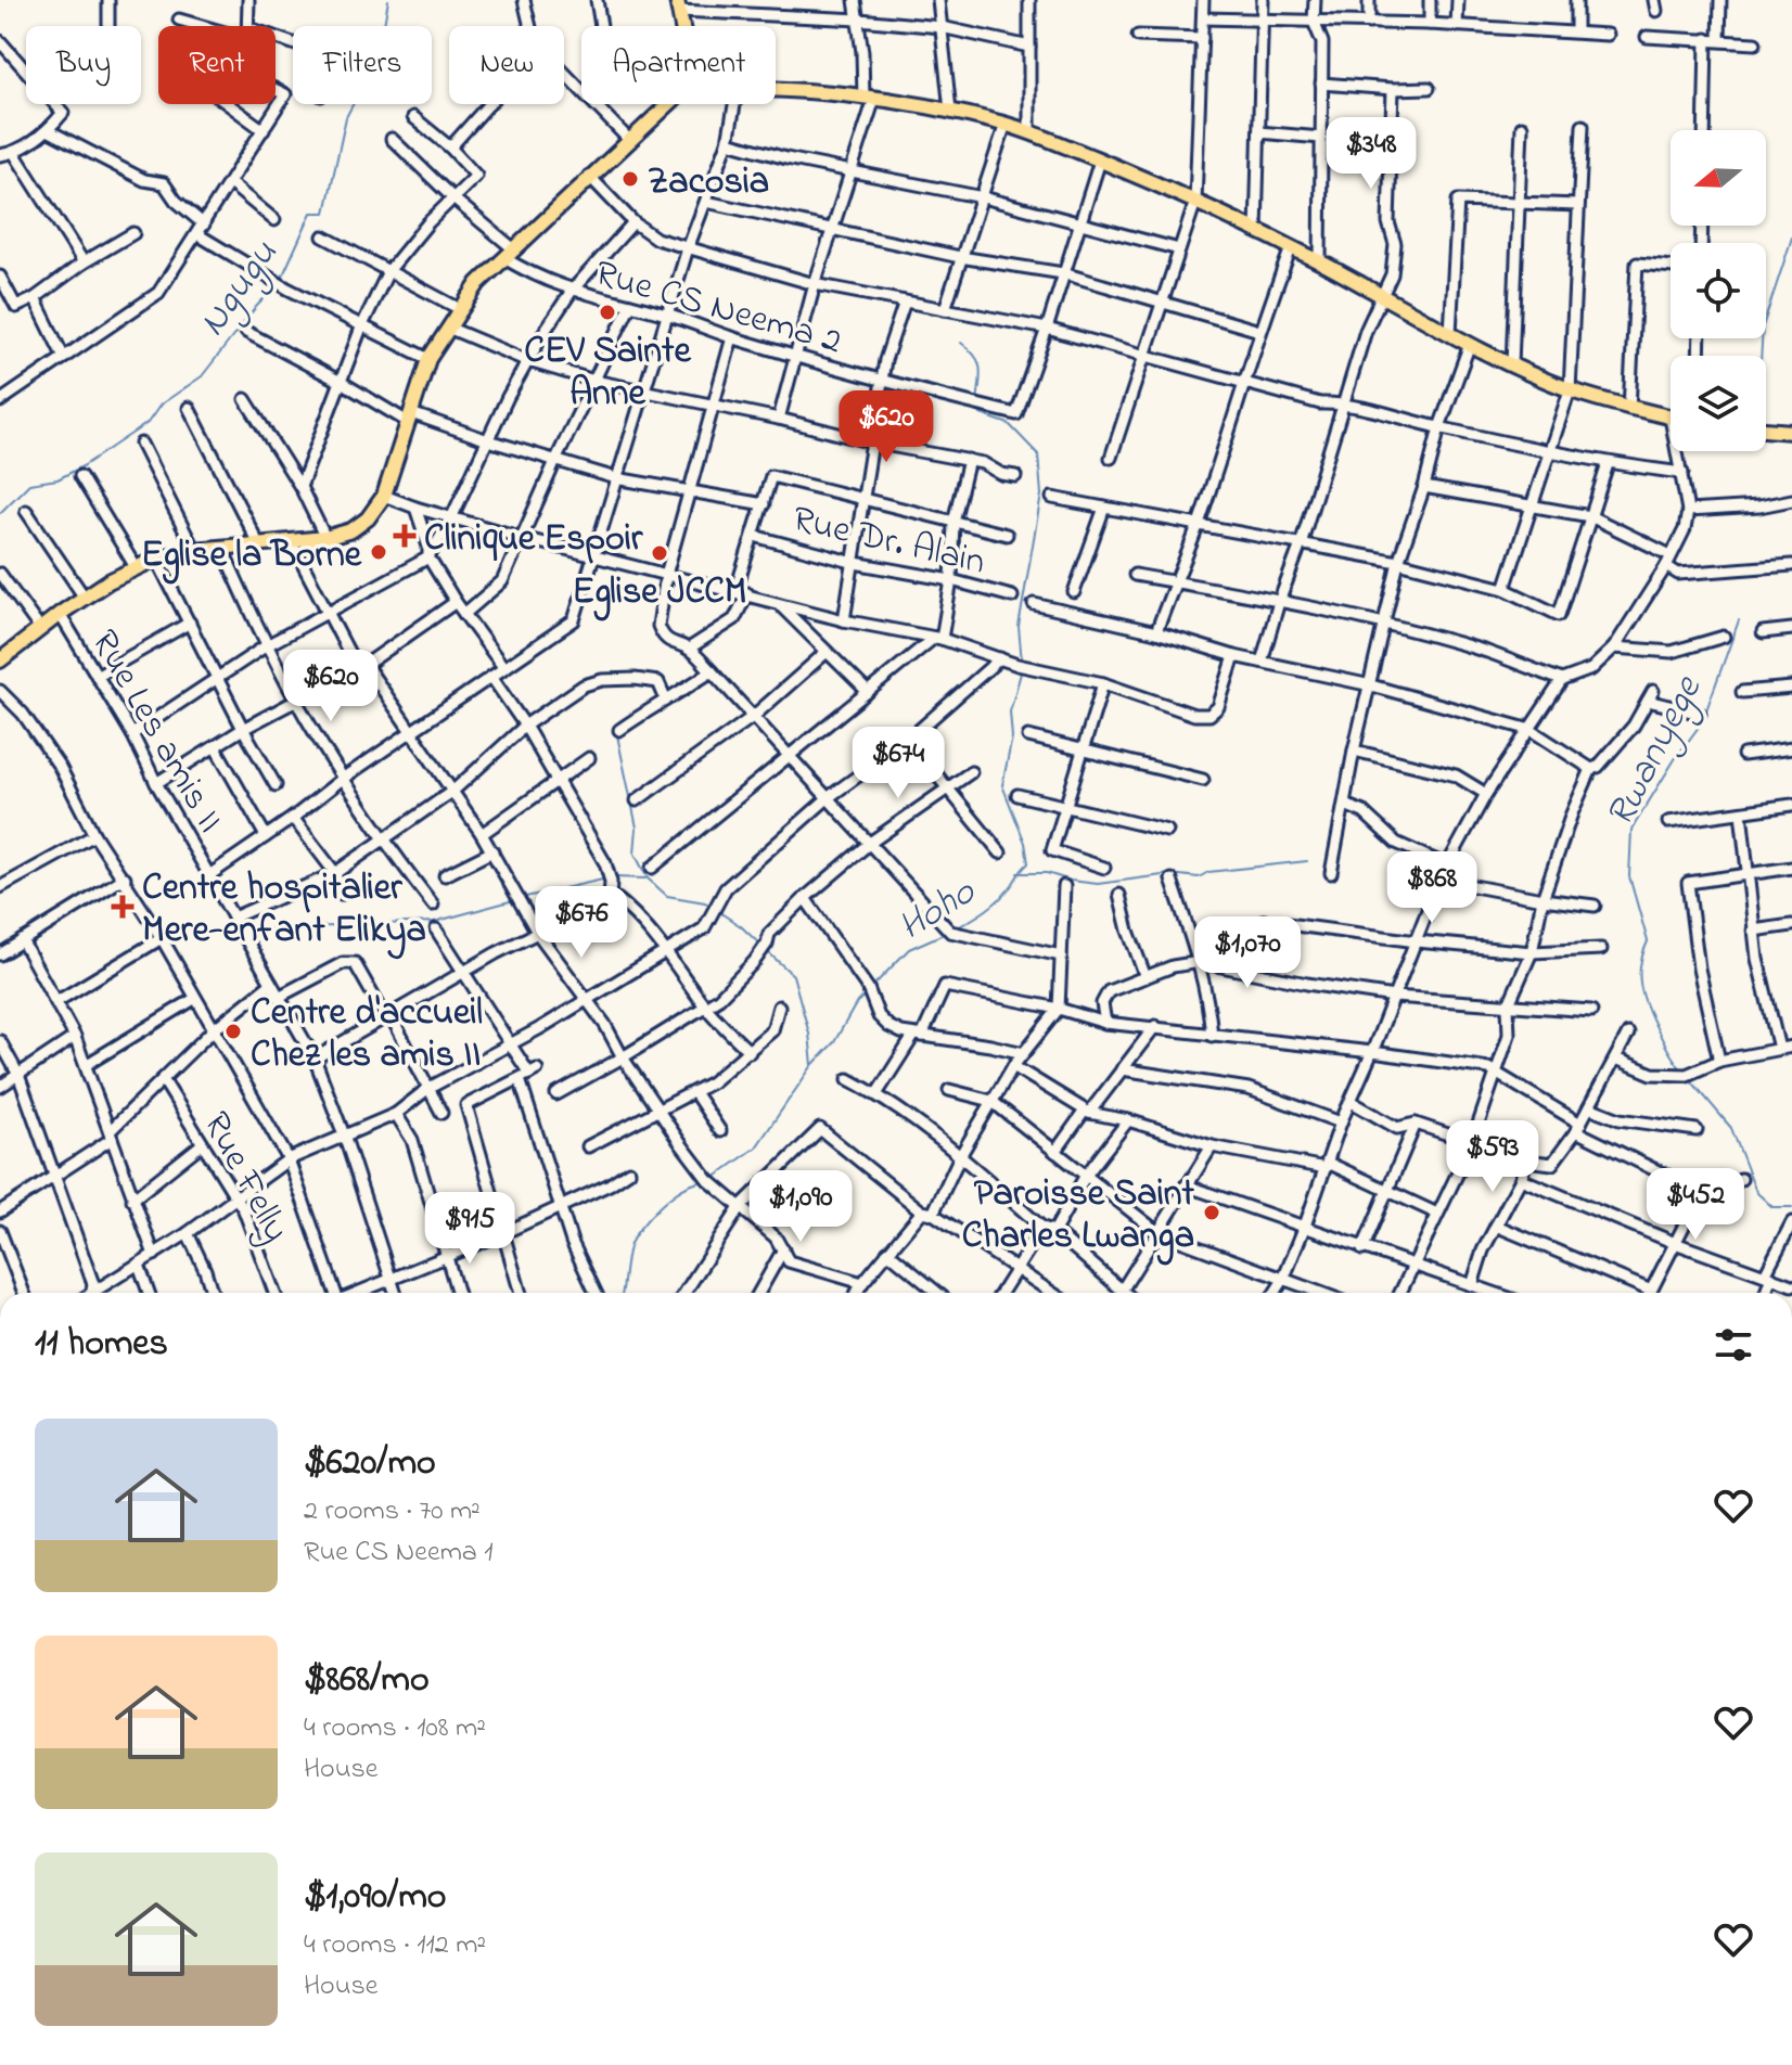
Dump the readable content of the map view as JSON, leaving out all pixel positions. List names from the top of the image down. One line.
{"streets":{"street":["Rue CS Neema 2","Rue Dr. Alain","Rue Les amis II","Rue Felly"]},"water":["Ngugu","Rwanyege","Hoho"],"places":{"other":["Zacosia","CEV Sainte Anne","Eglise la Borne","Eglise JCCM","Centre d'accueil Chez les amis II","Paroisse Saint Charles Lwanga"],"health":["Clinique Espoir","Centre hospitalier Mere-enfant Elikya"]},"north":"left","page":{"chip":["Buy","Rent","Filters","New","Apartment"],"price":["$348","$620","$620","$674","$868","$676","$1,070","$593","$452","$1,090","$915"],"heading":"11 homes","list":[{"name":"$620/mo","note":"2 rooms · 70 m² · Rue CS Neema 1"},{"name":"$868/mo","note":"4 rooms · 108 m² · House"},{"name":"$1,090/mo","note":"4 rooms · 112 m² · House"}]}}
